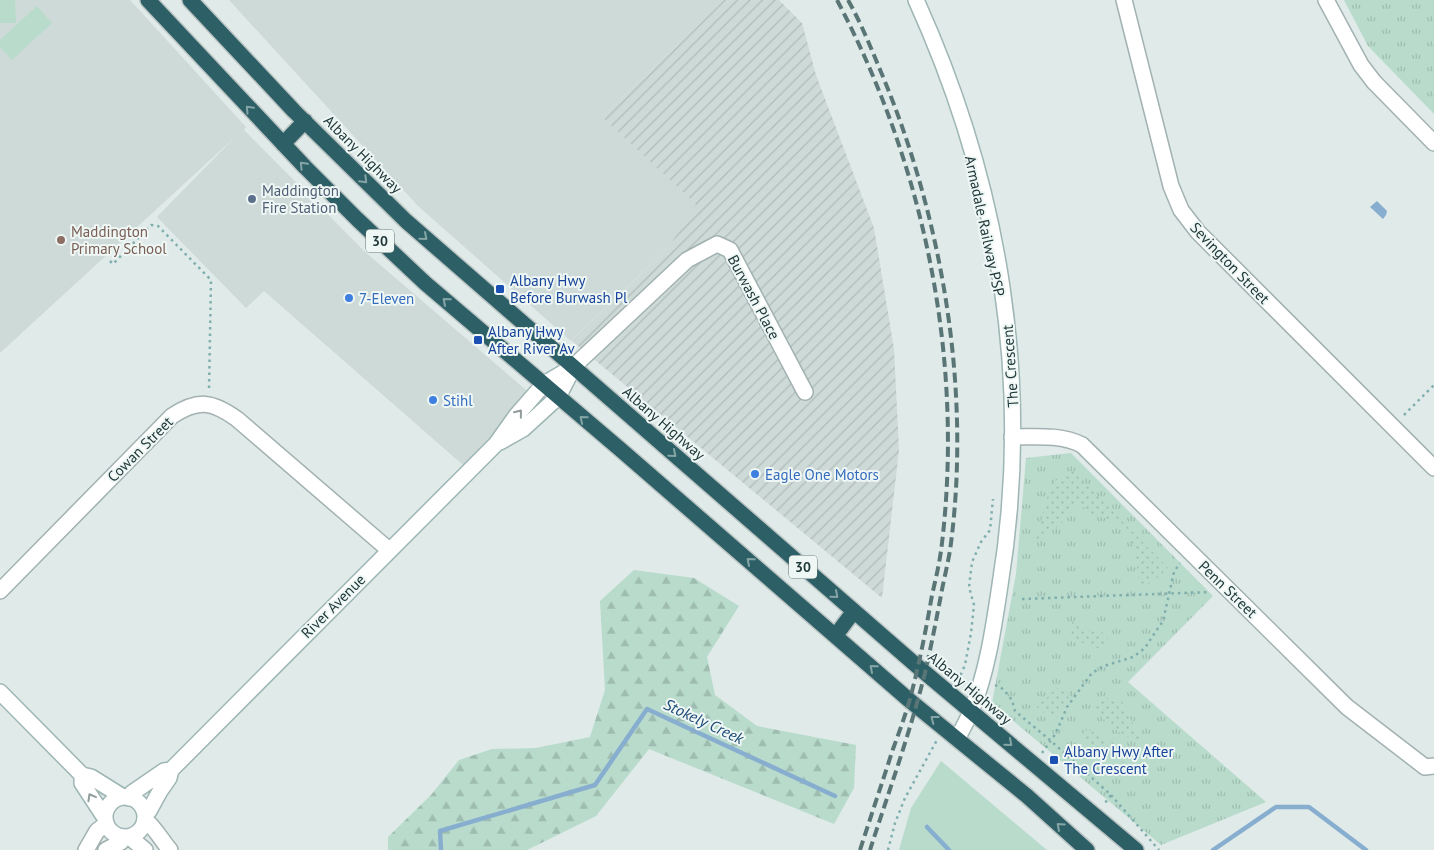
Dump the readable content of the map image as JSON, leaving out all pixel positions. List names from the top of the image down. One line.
{"streets":{"highway":["Albany Highway","30"],"street":["Sevington Street","Burwash Place","The Crescent","Cowan Street","Penn Street","River Avenue"]},"crossings":[["Albany Highway","Burwash Place"],["Albany Highway","The Crescent"],["Albany Highway","River Avenue"],["30","The Crescent"],["30","River Avenue"],["Burwash Place","River Avenue"],["The Crescent","Penn Street"],["Cowan Street","River Avenue"]],"water":["Stokely Creek"],"places":{"other":["Maddington Fire Station","Maddington Primary School","7-Eleven","Stihl","Eagle One Motors"],"transit":["Albany Hwy Before Burwash Pl","Albany Hwy After River Av","Albany Hwy After The Crescent"]}}
